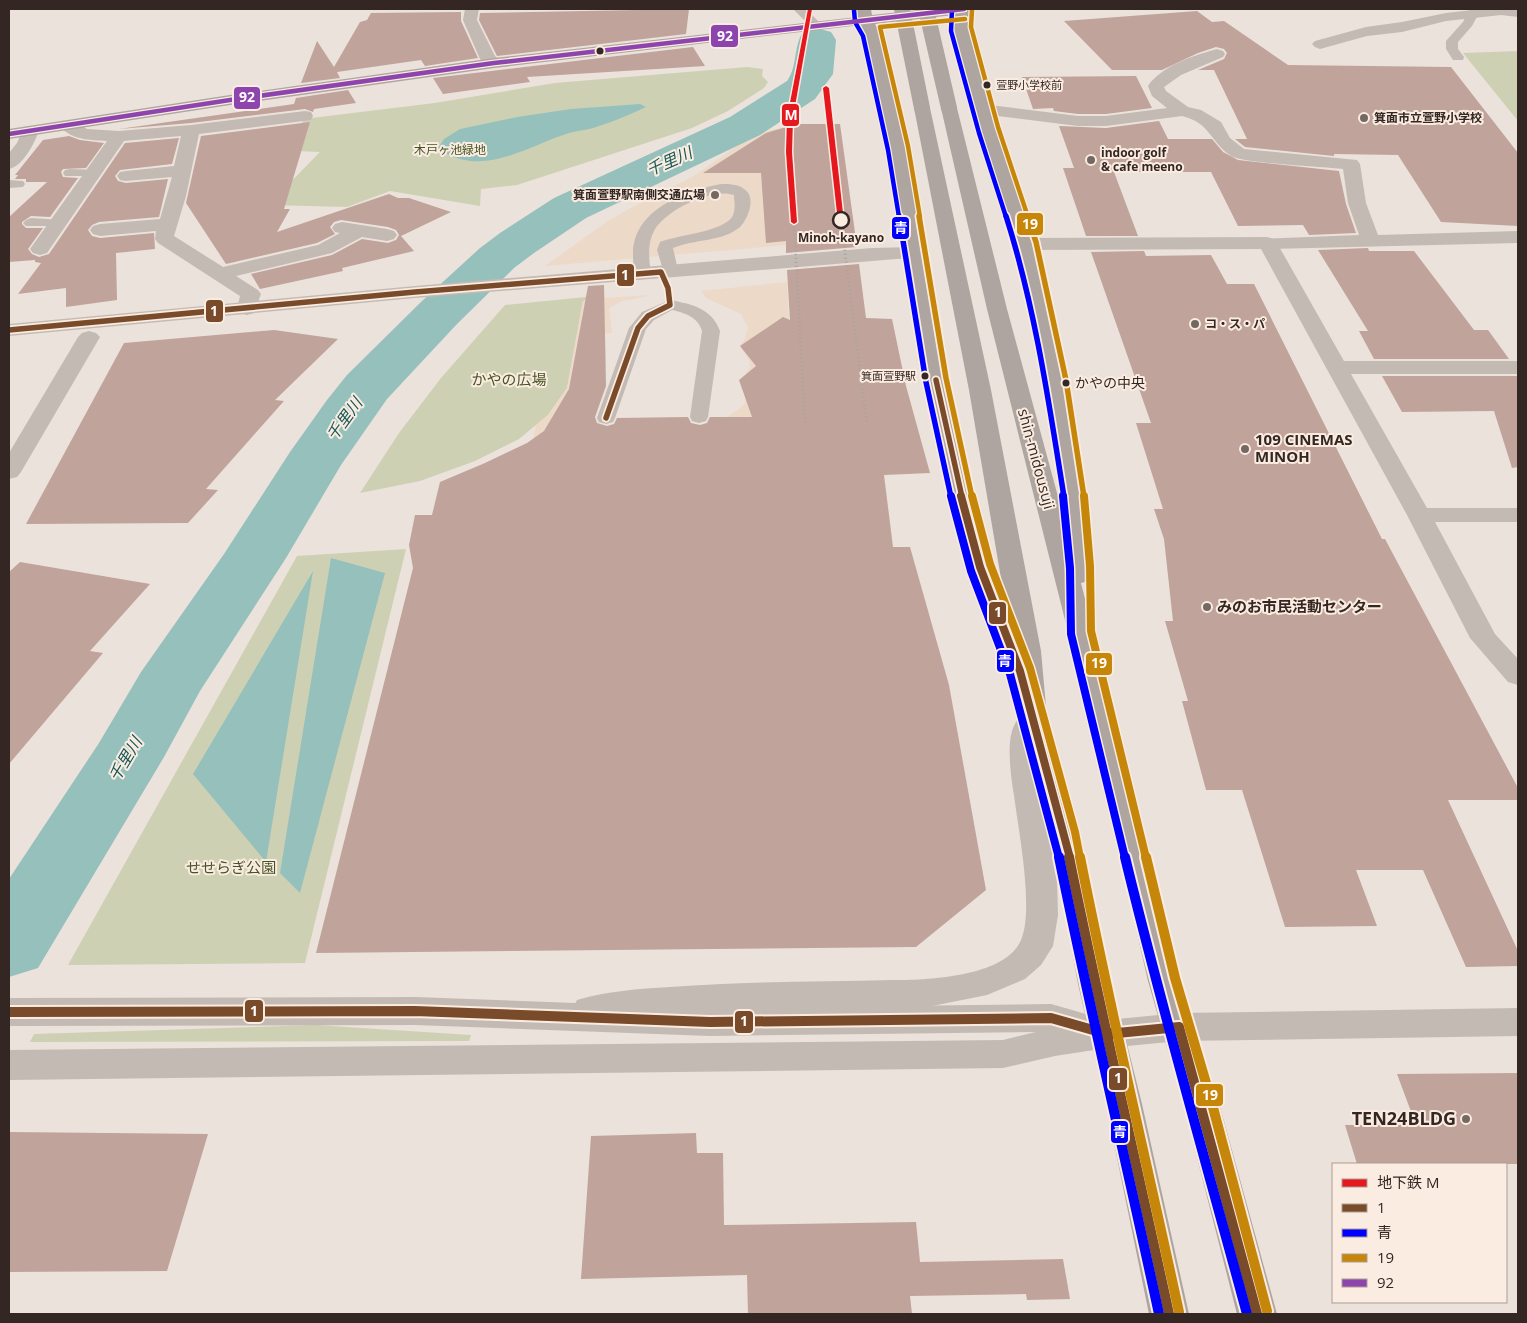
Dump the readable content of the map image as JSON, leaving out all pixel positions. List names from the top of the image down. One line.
{"streets":{"highway":["shin-midousuji"]},"water":["千里川"],"parks":["木戸ヶ池緑地","かやの広場","せせらぎ公園"],"places":["萱野小学校前","箕面市立萱野小学校","indoor golf & cafe meeno","箕面萱野駅南側交通広場","Minoh-kayano","コ・ス・パ","箕面萱野駅","かやの中央","109 CINEMAS MINOH","みのお市民活動センター","TEN24BLDG"],"lines":["metro line M","transit line 青","transit line 92","transit line 19","transit line 1"],"legend":["地下鉄 M","1","青","19","92"]}
